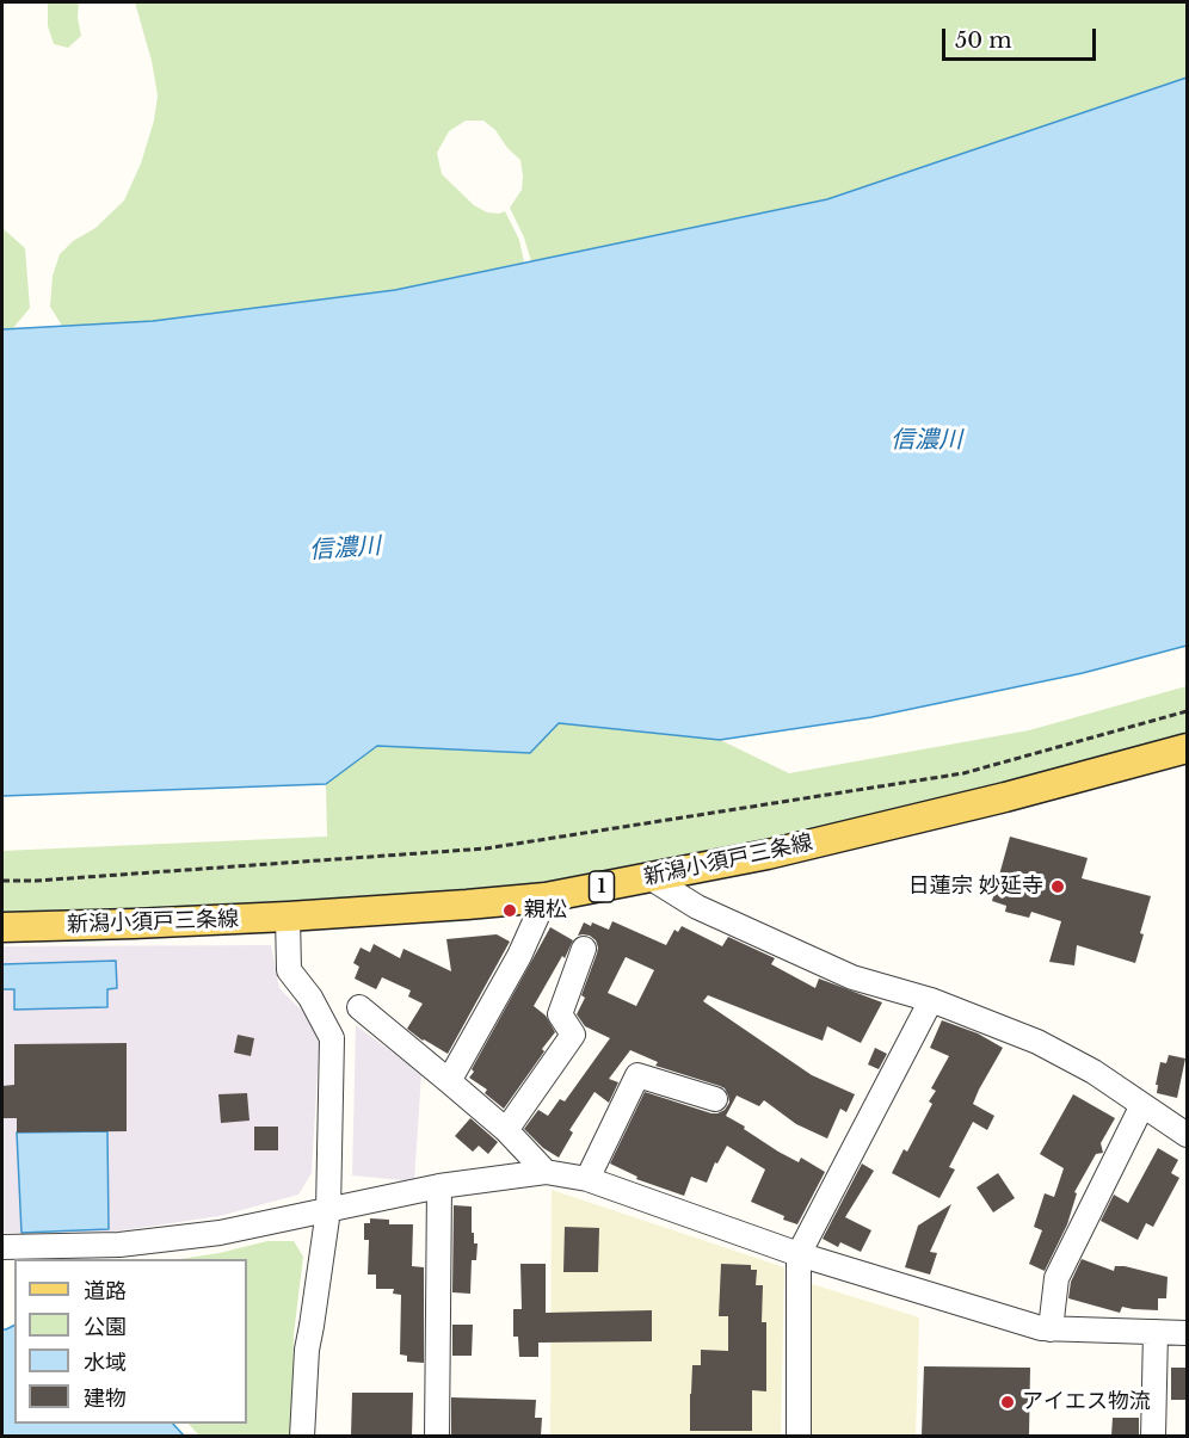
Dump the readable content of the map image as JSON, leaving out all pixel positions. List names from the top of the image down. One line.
{"streets":{"main road":["新潟小須戸三条線","1"]},"water":["信濃川"],"places":["日蓮宗 妙延寺","親松","アイエス物流"],"legend":["道路","公園","水域","建物"],"scale_bar":"50 m"}
